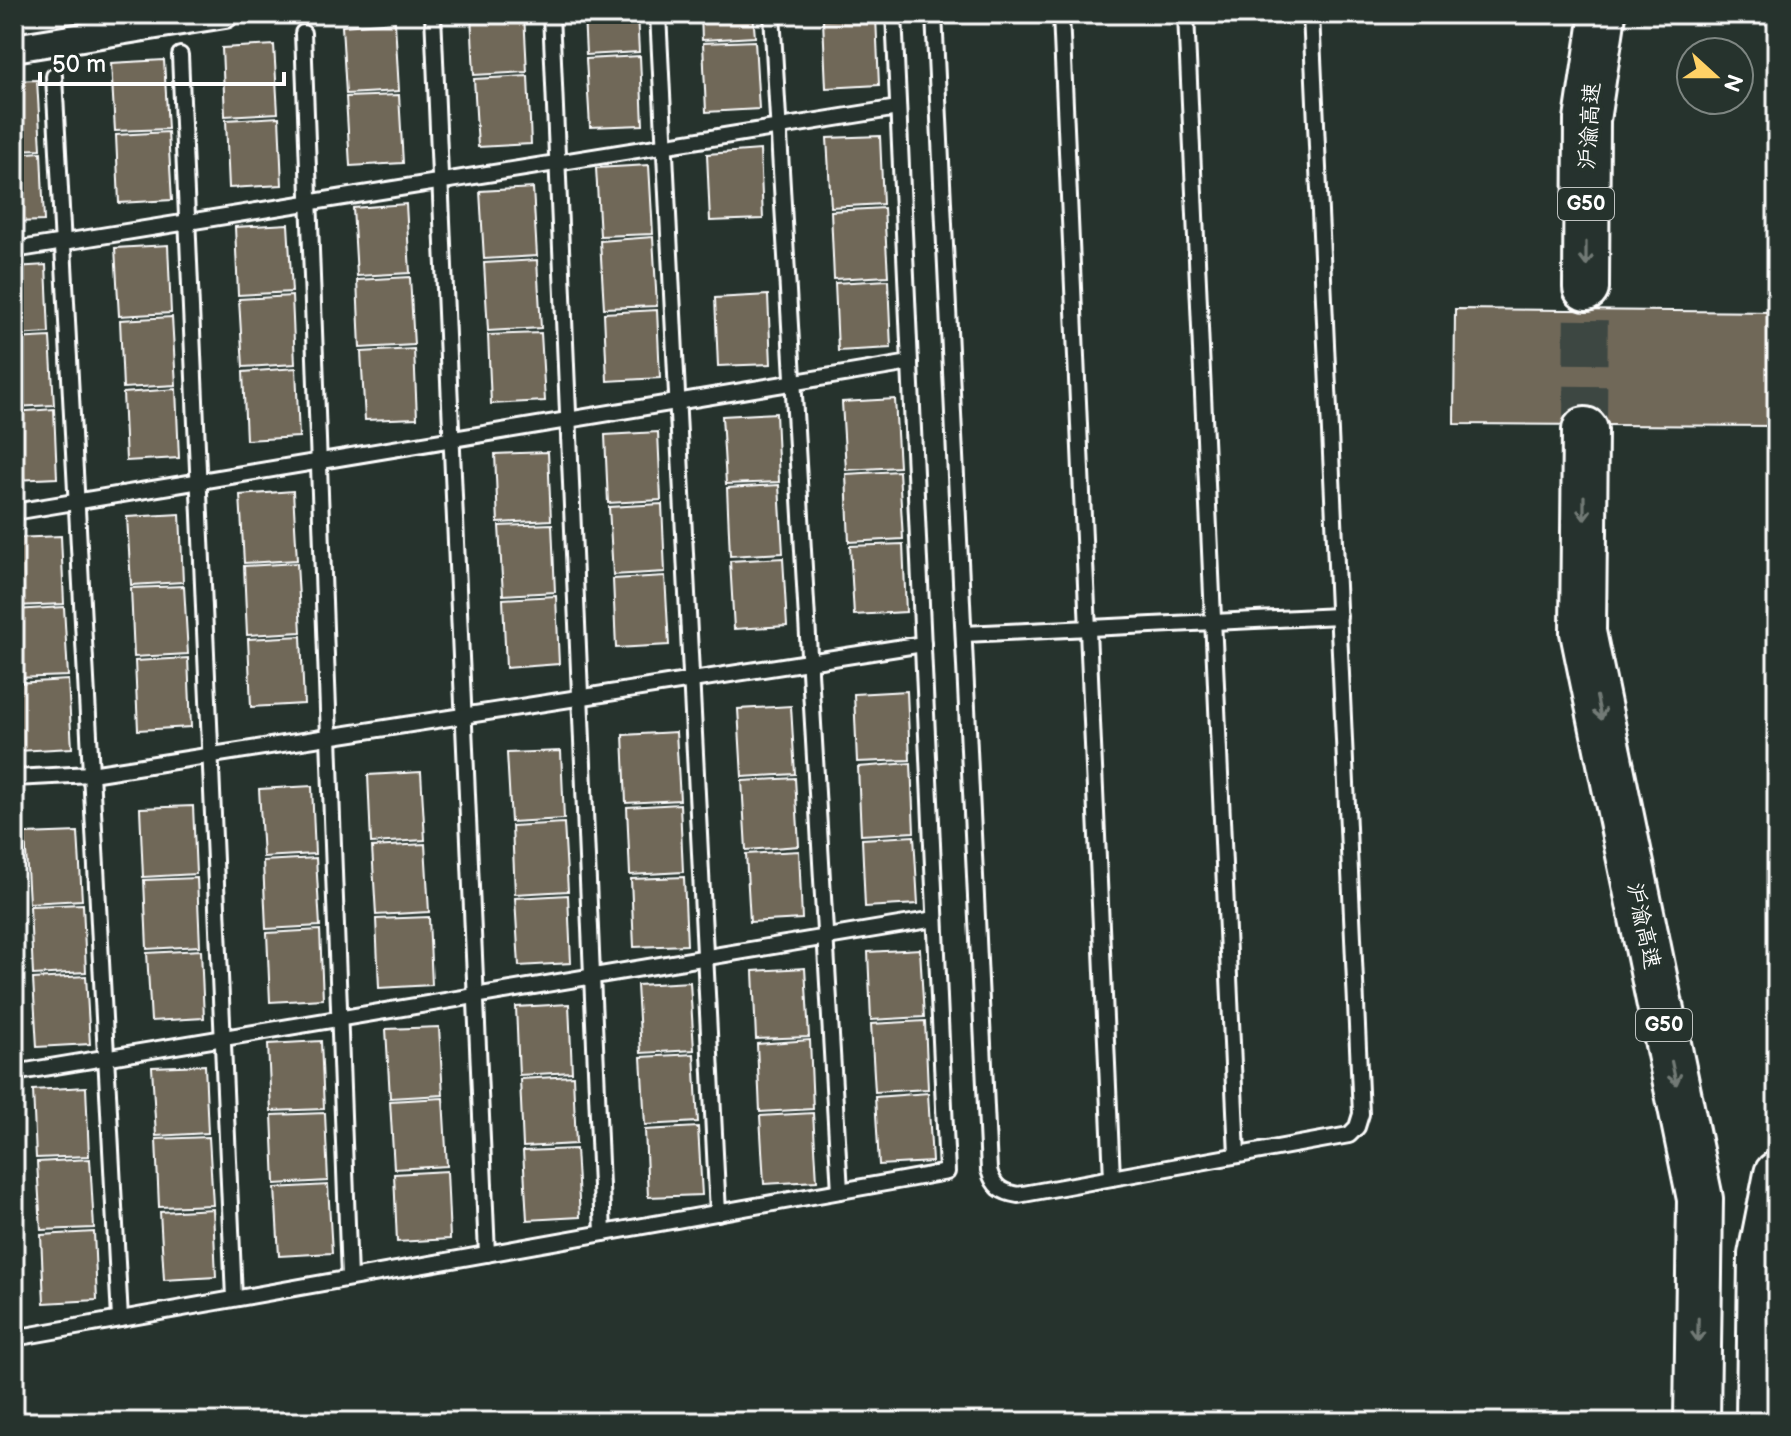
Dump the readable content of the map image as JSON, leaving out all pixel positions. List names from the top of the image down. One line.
{"streets":{"highway":["沪渝高速","G50"]},"one_way":["沪渝高速"],"scale_bar":"50 m","north":"right"}
